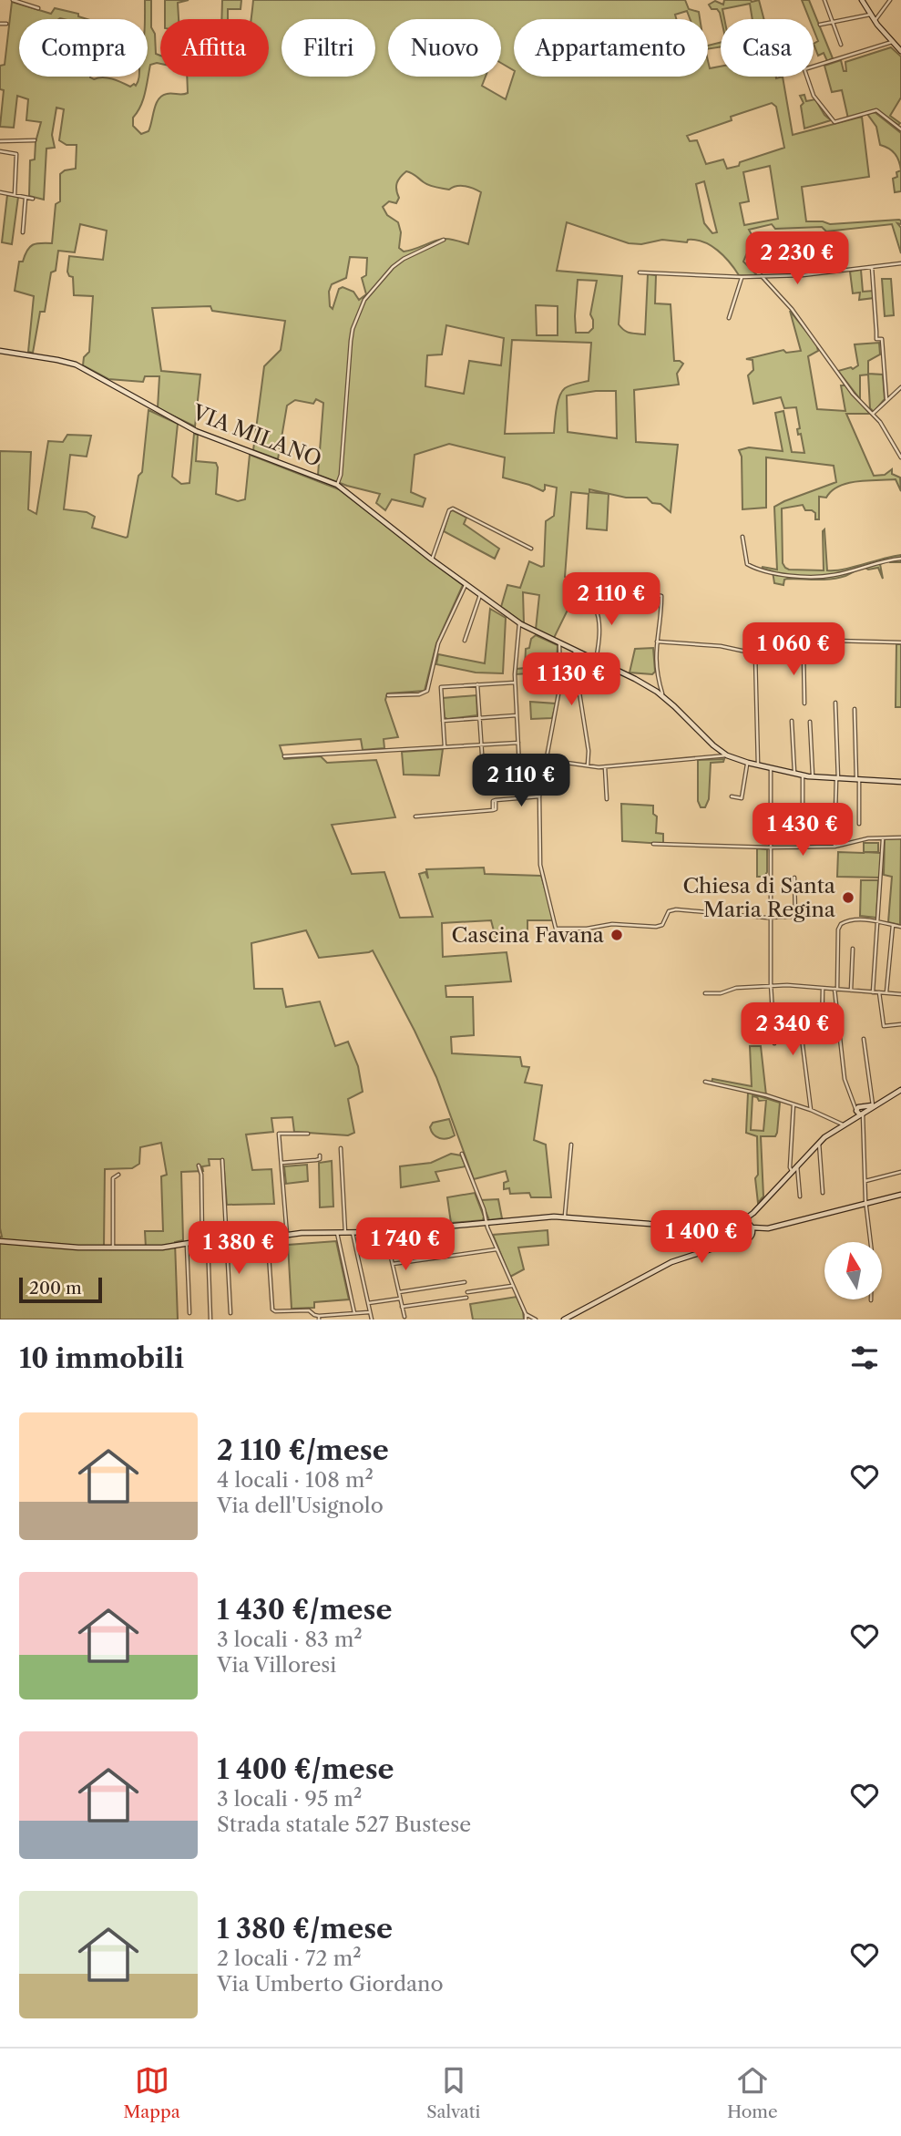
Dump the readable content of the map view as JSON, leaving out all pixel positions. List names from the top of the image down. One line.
{"streets":{"street":["VIA MILANO"]},"places":["Chiesa di Santa Maria Regina","Cascina Favana"],"scale_bar":"200 m","north":"top","page":{"chip":["Compra","Affitta","Filtri","Nuovo","Appartamento","Casa"],"price":["2 230 €","2 110 €","1 060 €","1 130 €","2 110 €","1 430 €","2 340 €","1 400 €","1 740 €","1 380 €"],"scale":"200 m","heading":"10 immobili","list":[{"name":"2 110 €/mese","note":"4 locali · 108 m² · Via dell'Usignolo"},{"name":"1 430 €/mese","note":"3 locali · 83 m² · Via Villoresi"},{"name":"1 400 €/mese","note":"3 locali · 95 m² · Strada statale 527 Bustese"},{"name":"1 380 €/mese","note":"2 locali · 72 m² · Via Umberto Giordano"}],"tabs":["Mappa","Salvati","Home"]}}
